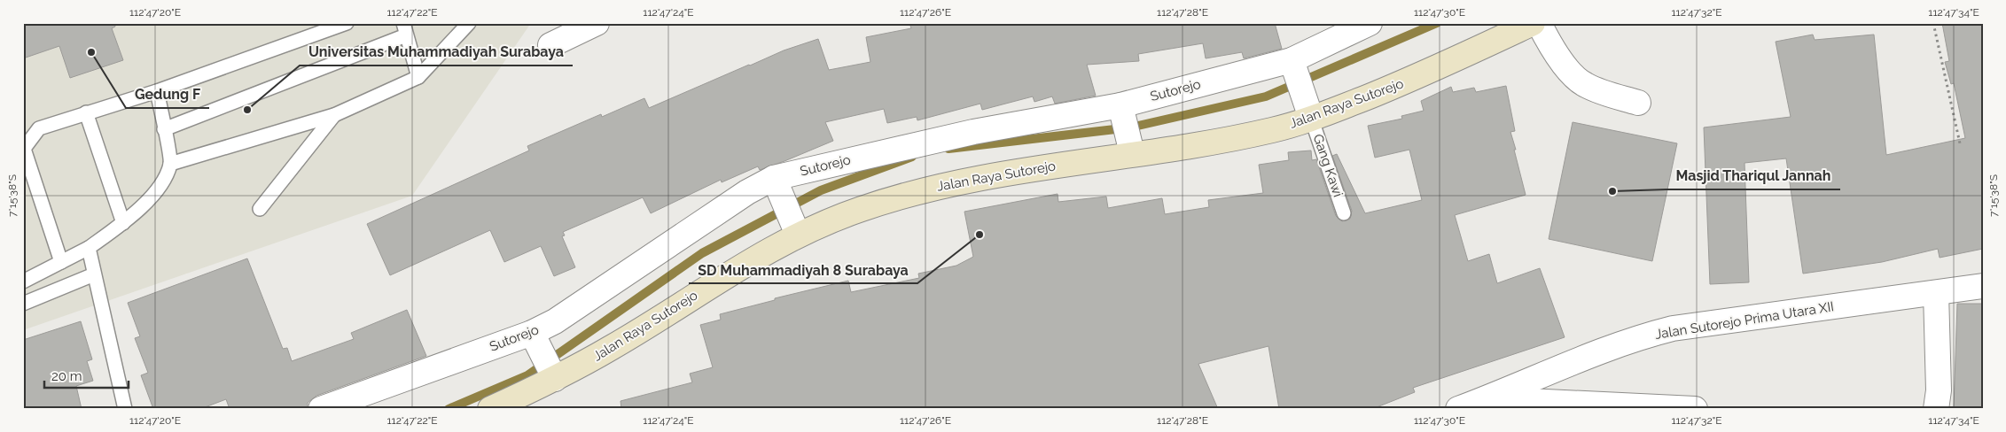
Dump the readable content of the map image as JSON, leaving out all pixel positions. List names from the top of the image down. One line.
{"streets":{"main road":["Jalan Raya Sutorejo"],"street":["Sutorejo","Jalan Sutorejo Prima Utara XII"],"lane":["Gang Kawi"]},"crossings":[["Sutorejo","Jalan Raya Sutorejo"],["Jalan Raya Sutorejo","Gang Kawi"]],"places":["Gedung F","Universitas Muhammadiyah Surabaya","Masjid Thariqul Jannah","SD Muhammadiyah 8 Surabaya"],"scale_bar":"20 m","coordinates":["112°47'20\"E","112°47'22\"E","112°47'24\"E","112°47'26\"E","112°47'28\"E","112°47'30\"E","112°47'32\"E","112°47'34\"E","7°15'38\"S"]}
